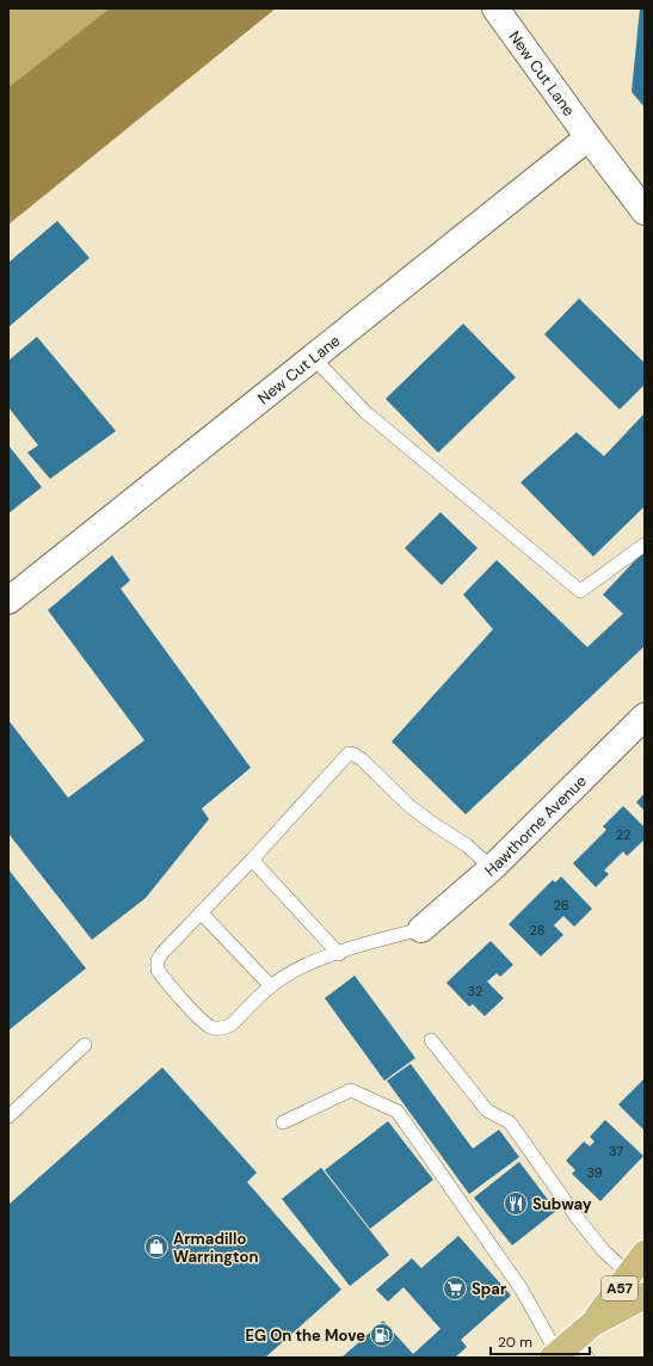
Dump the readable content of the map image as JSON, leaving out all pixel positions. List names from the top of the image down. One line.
{"streets":{"main road":["A57"],"street":["New Cut Lane","Hawthorne Avenue"]},"places":{"restaurant":["Subway"],"shop":["Armadillo Warrington"],"supermarket":["Spar"],"fuel station":["EG On the Move"]},"house_numbers":["22","26","28","32","37","39"],"scale_bar":"20 m"}
